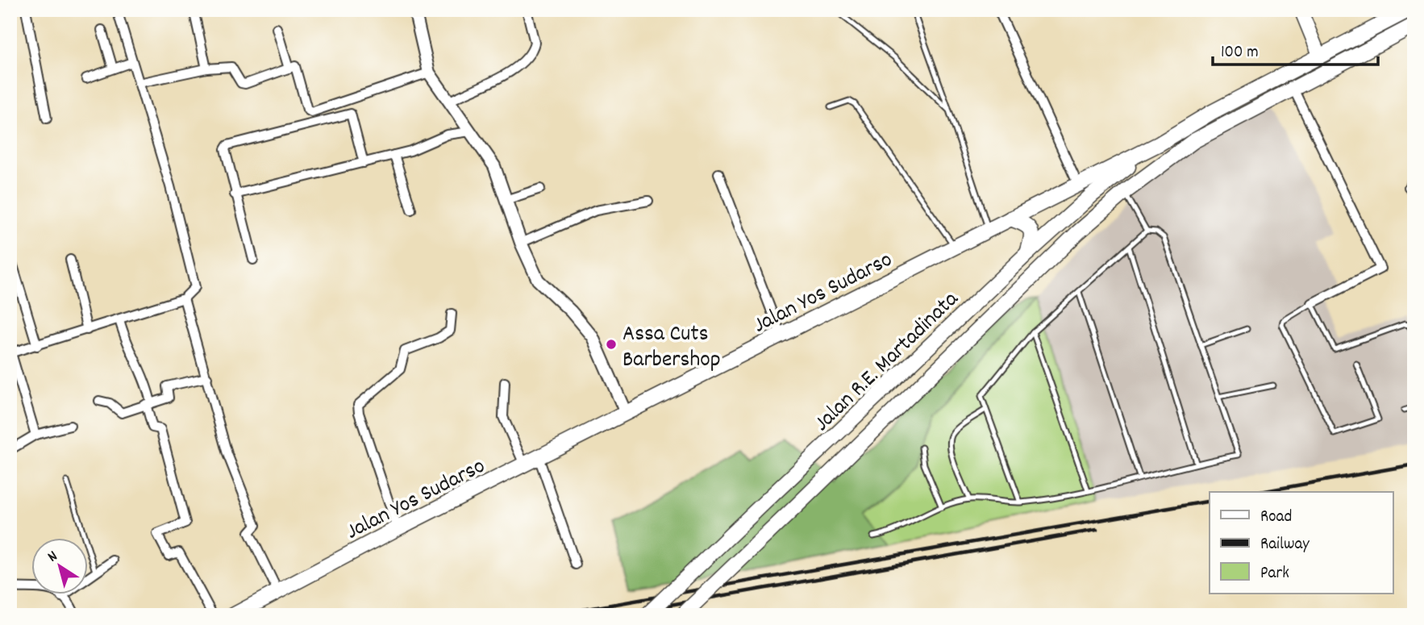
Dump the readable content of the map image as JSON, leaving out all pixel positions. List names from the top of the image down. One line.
{"streets":{"highway":["Jalan Yos Sudarso","Jalan R.E. Martadinata"]},"crossings":[["Jalan Yos Sudarso","Jalan R.E. Martadinata"]],"places":["Assa Cuts Barbershop"],"legend":["Road","Railway","Park"],"scale_bar":"100 m","north":"top left"}
